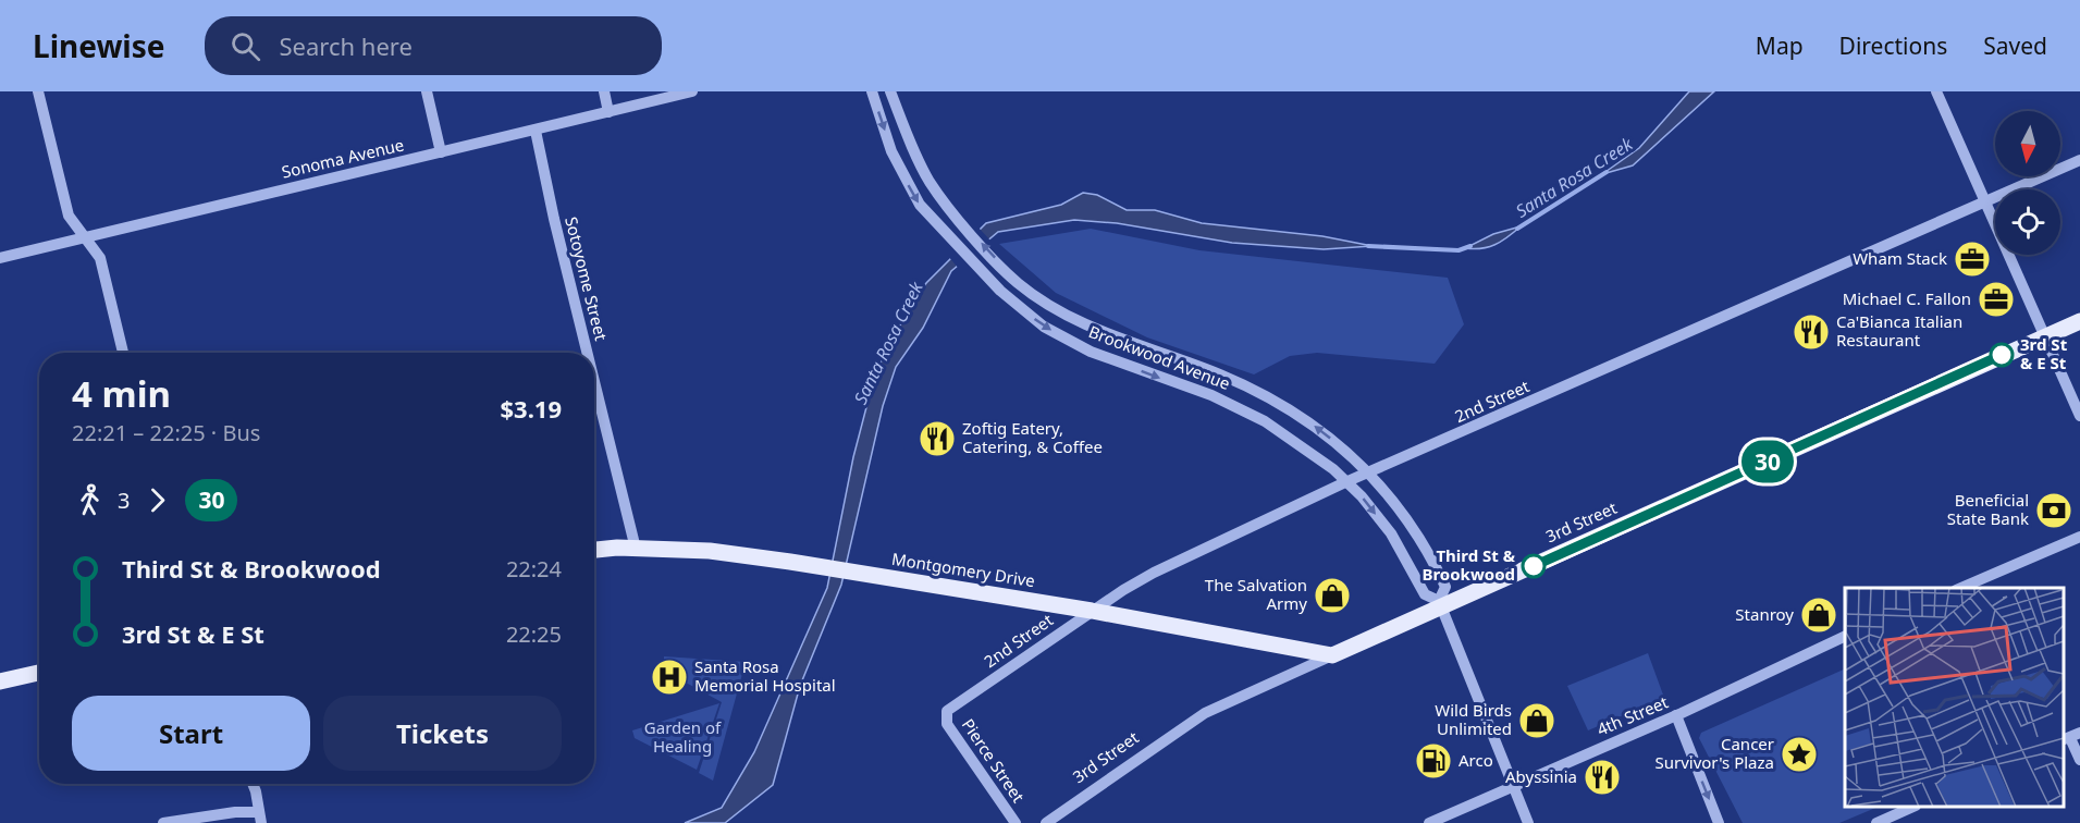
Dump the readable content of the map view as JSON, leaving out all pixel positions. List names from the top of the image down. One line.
{"streets":{"main road":["3rd Street","Montgomery Drive"],"street":["Sonoma Avenue","Sotoyome Street","Brookwood Avenue","2nd Street","4th Street","Pierce Street"]},"crossings":[["Sonoma Avenue","Sotoyome Street"],["Sotoyome Street","Montgomery Drive"],["Brookwood Avenue","2nd Street"],["Brookwood Avenue","3rd Street"],["Brookwood Avenue","4th Street"],["2nd Street","Montgomery Drive"],["2nd Street","Pierce Street"],["3rd Street","Montgomery Drive"]],"water":["Santa Rosa Creek"],"parks":["Garden of Healing"],"places":{"office":["Wham Stack","Michael C. Fallon"],"restaurant":["Ca'Bianca Italian Restaurant","Zoftig Eatery, Catering, & Coffee","Abyssinia"],"other":["3rd St & E St","Third St & Brookwood"],"bank":["Beneficial State Bank"],"shop":["The Salvation Army","Stanroy","Wild Birds Unlimited"],"hospital":["Santa Rosa Memorial Hospital"],"place":["Cancer Survivor's Plaza"],"fuel station":["Arco"]},"lines":["bus line 30"],"north":"bottom","page":{"header":"Linewise","search":"Search here","nav":["Map","Directions","Saved"],"on_map":"30","heading":["4 min","22:21 – 22:25 · Bus","$3.19"],"legs":["3","30"],"list":[{"name":"Third St & Brookwood","value":"22:24"},{"name":"3rd St & E St","value":"22:25"}],"buttons":["Start","Tickets"]}}
